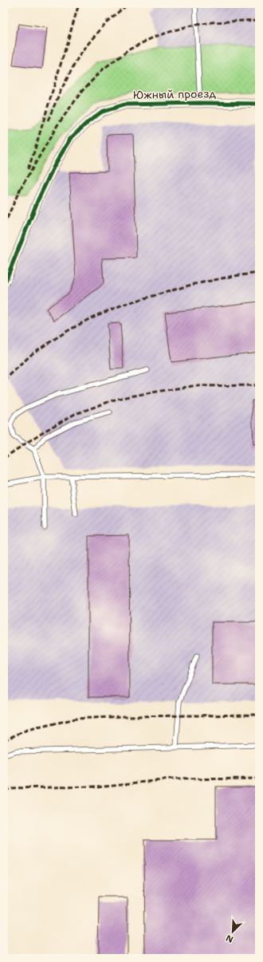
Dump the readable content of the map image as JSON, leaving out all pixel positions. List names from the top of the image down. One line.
{"streets":{"street":["Южный проезд"]},"north":"bottom left"}
